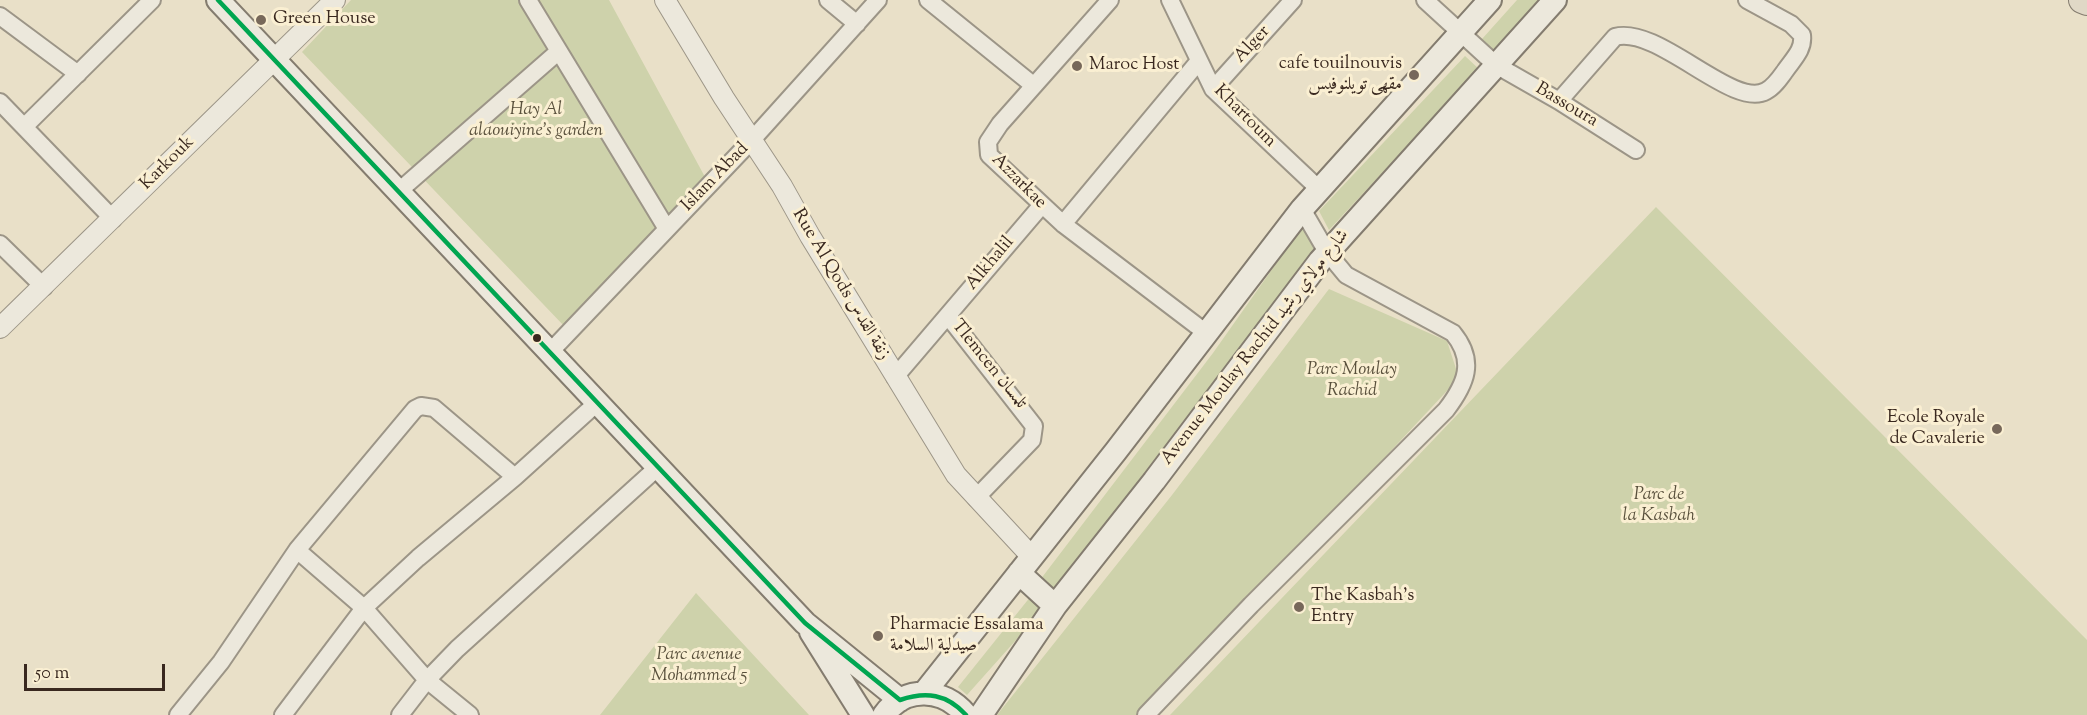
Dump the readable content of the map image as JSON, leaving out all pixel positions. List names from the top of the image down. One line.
{"streets":{"main road":["Avenue Moulay Rachid شارع مولاي رشيد"],"street":["Alger","Bassoura","Khartoum","Karkouk","Islam Abad","Azzarkae","Alkhalil","Rue Al Qods زنقة القدس","Tlemcen تلمسان"]},"crossings":[["Alger","Khartoum"],["Bassoura","Avenue Moulay Rachid شارع مولاي رشيد"],["Islam Abad","Rue Al Qods زنقة القدس"],["Azzarkae","Alkhalil"],["Alkhalil","Rue Al Qods زنقة القدس"],["Alkhalil","Tlemcen تلمسان"],["Rue Al Qods زنقة القدس","Tlemcen تلمسان"]],"parks":["Hay Al alaouiyine's garden","Parc Moulay Rachid","Parc de la Kasbah","Parc avenue Mohammed 5"],"places":["Green House","Maroc Host","cafe touilnouvis مقهى تويلنوفيس","Ecole Royale de Cavalerie","The Kasbah's Entry","Pharmacie Essalama صيدلية السلامة"],"scale_bar":"50 m"}
